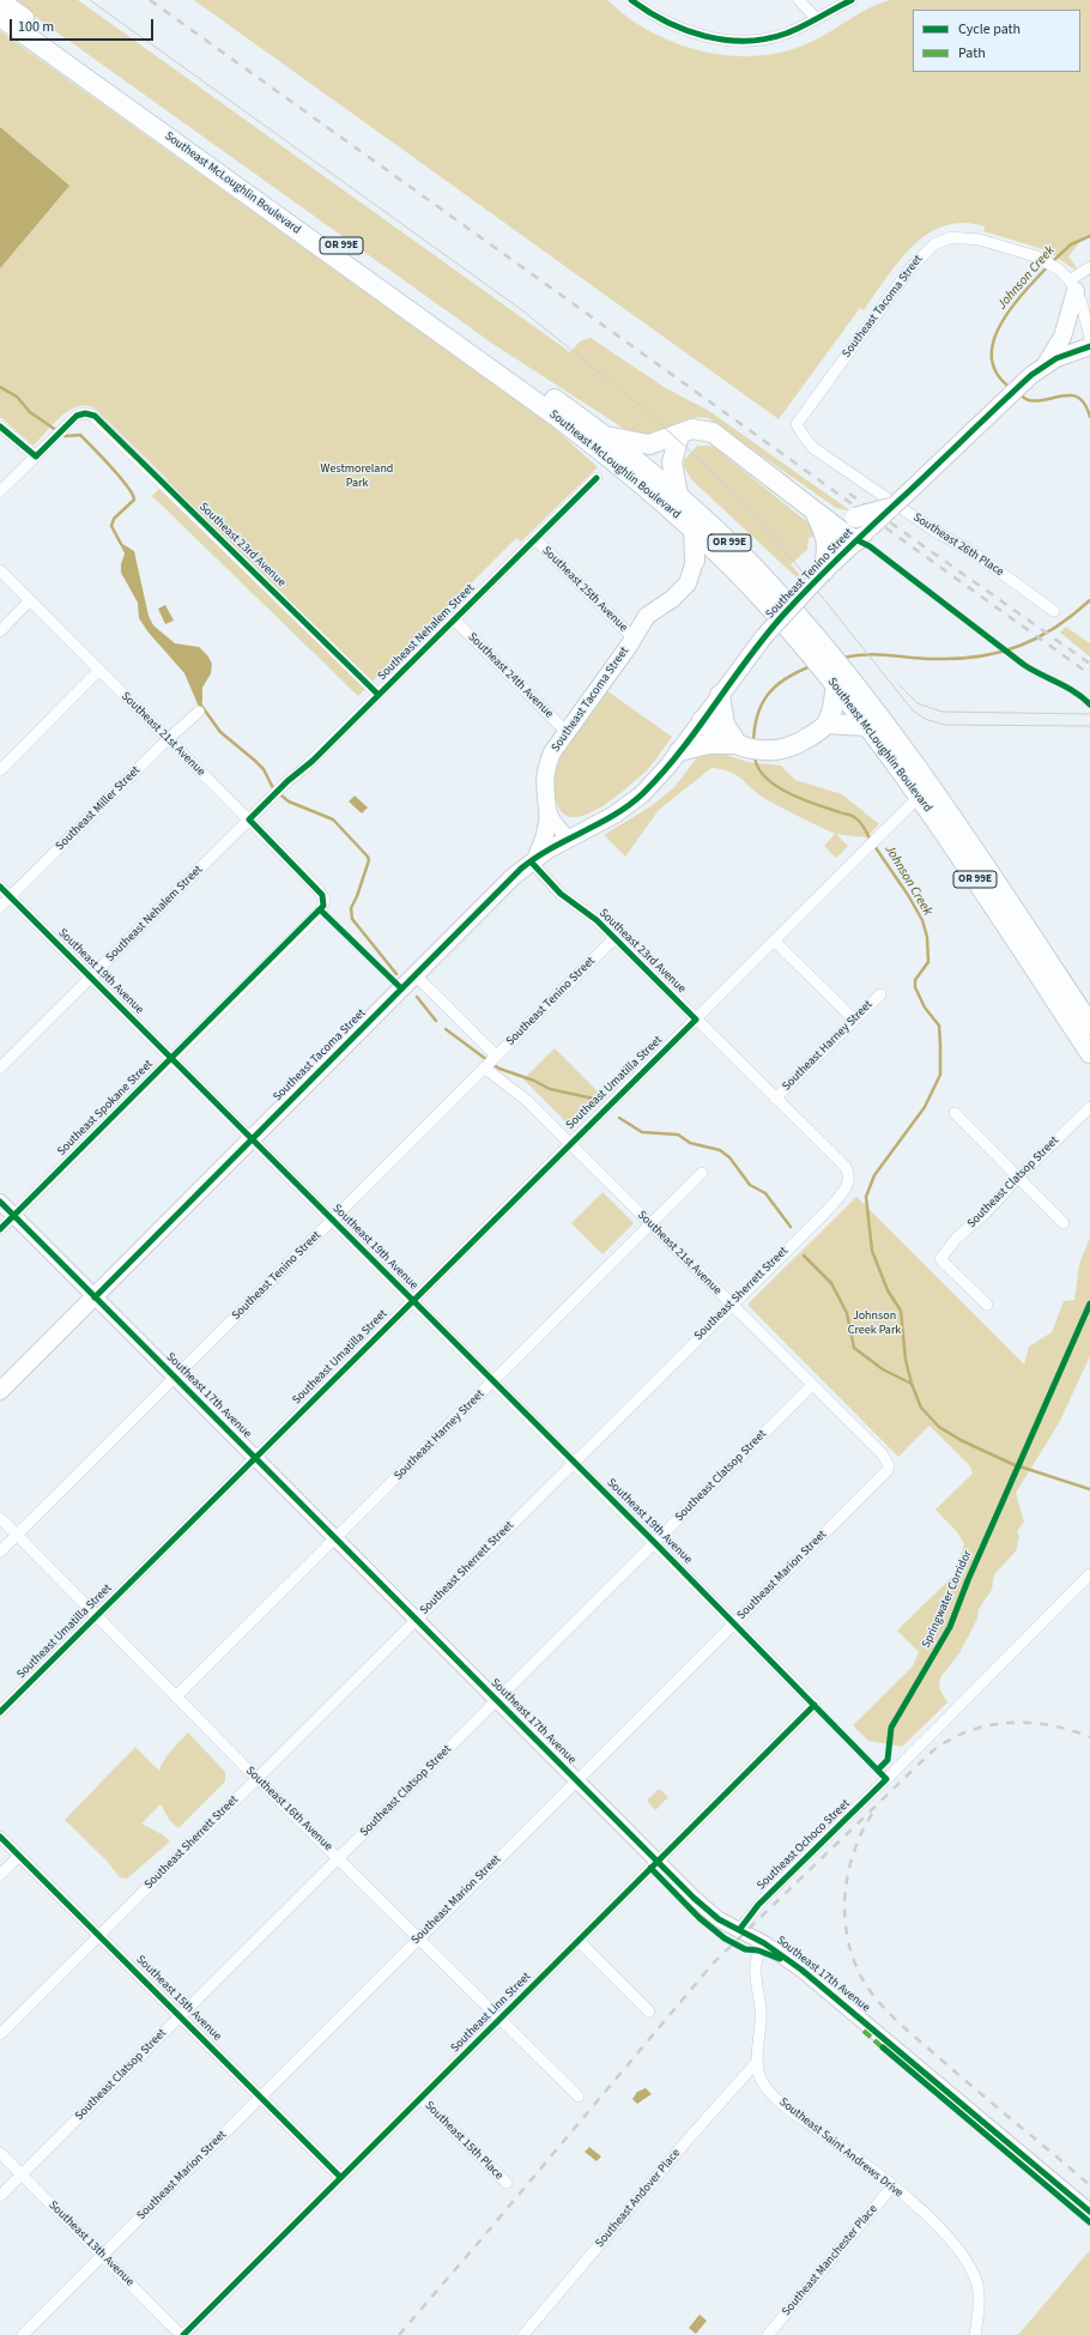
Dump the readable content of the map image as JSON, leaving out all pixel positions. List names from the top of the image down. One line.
{"streets":{"highway":["Southeast McLoughlin Boulevard","OR 99E"],"main road":["Southeast Tacoma Street","Southeast Tenino Street","Southeast 17th Avenue"],"street":["Southeast 23rd Avenue","Southeast 26th Place","Southeast 25th Avenue","Southeast Nehalem Street","Southeast 24th Avenue","Southeast 21st Avenue","Southeast Miller Street","Southeast 19th Avenue","Southeast Harney Street","Southeast Umatilla Street","Southeast Spokane Street","Southeast Clatsop Street","Southeast Sherrett Street","Southeast Marion Street","Southeast 16th Avenue","Southeast Ochoco Street","Southeast 15th Avenue","Southeast Linn Street","Southeast 15th Place","Southeast Saint Andrews Drive","Southeast Andover Place","Southeast 13th Avenue","Southeast Manchester Place"],"cycle path":["Springwater Corridor"]},"crossings":[["Southeast McLoughlin Boulevard","Southeast Umatilla Street"],["Southeast Tacoma Street","Southeast 23rd Avenue"],["Southeast Tacoma Street","Southeast 26th Place"],["Southeast Tacoma Street","Southeast Tenino Street"],["Southeast Tacoma Street","Southeast 25th Avenue"],["Southeast Tacoma Street","Southeast 24th Avenue"],["Southeast Tacoma Street","Southeast 21st Avenue"],["Southeast Tacoma Street","Southeast 19th Avenue"],["Southeast Tacoma Street","Southeast 17th Avenue"],["Southeast 23rd Avenue","Southeast Tenino Street"],["Southeast 23rd Avenue","Southeast Nehalem Street"],["Southeast 23rd Avenue","Southeast Harney Street"],["Southeast 23rd Avenue","Southeast Umatilla Street"],["Southeast 23rd Avenue","Southeast Sherrett Street"],["Southeast Tenino Street","Southeast 21st Avenue"],["Southeast Tenino Street","Southeast 19th Avenue"],["Southeast Tenino Street","Southeast 17th Avenue"],["Southeast Tenino Street","Southeast 16th Avenue"],["Southeast 25th Avenue","Southeast Nehalem Street"],["Southeast Nehalem Street","Southeast 24th Avenue"],["Southeast Nehalem Street","Southeast 21st Avenue"],["Southeast Nehalem Street","Southeast 19th Avenue"],["Southeast 21st Avenue","Southeast Miller Street"],["Southeast 21st Avenue","Southeast Harney Street"],["Southeast 21st Avenue","Southeast Umatilla Street"],["Southeast 21st Avenue","Southeast Spokane Street"],["Southeast 21st Avenue","Southeast Clatsop Street"],["Southeast 21st Avenue","Southeast Sherrett Street"],["Southeast 21st Avenue","Southeast Marion Street"],["Southeast Miller Street","Southeast 19th Avenue"],["Southeast 19th Avenue","Southeast Harney Street"],["Southeast 19th Avenue","Southeast Umatilla Street"],["Southeast 19th Avenue","Southeast Spokane Street"],["Southeast 19th Avenue","Southeast Clatsop Street"],["Southeast 19th Avenue","Southeast Sherrett Street"],["Southeast 19th Avenue","Southeast Marion Street"],["Southeast 19th Avenue","Southeast Linn Street"],["Southeast Harney Street","Southeast 17th Avenue"],["Southeast Harney Street","Southeast 16th Avenue"],["Southeast Umatilla Street","Southeast 17th Avenue"],["Southeast Umatilla Street","Southeast 16th Avenue"],["Southeast Spokane Street","Southeast 17th Avenue"],["Southeast Clatsop Street","Southeast 17th Avenue"],["Southeast Clatsop Street","Southeast 16th Avenue"],["Southeast Clatsop Street","Southeast 15th Avenue"],["Southeast Clatsop Street","Southeast 13th Avenue"],["Southeast Sherrett Street","Southeast 17th Avenue"],["Southeast Sherrett Street","Southeast 16th Avenue"],["Southeast Sherrett Street","Southeast 15th Avenue"],["Southeast 17th Avenue","Southeast Marion Street"],["Southeast 17th Avenue","Southeast Ochoco Street"],["Southeast 17th Avenue","Southeast Linn Street"],["Southeast 17th Avenue","Southeast Saint Andrews Drive"],["Southeast Marion Street","Southeast 16th Avenue"],["Southeast Marion Street","Southeast 15th Avenue"],["Southeast Marion Street","Southeast 13th Avenue"],["Southeast 16th Avenue","Southeast Linn Street"],["Southeast 15th Avenue","Southeast Linn Street"],["Southeast Linn Street","Southeast 15th Place"],["Southeast Linn Street","Southeast 13th Avenue"],["Southeast Saint Andrews Drive","Southeast Andover Place"],["Southeast Saint Andrews Drive","Southeast Manchester Place"]],"water":["Johnson Creek"],"parks":["Westmoreland Park","Johnson Creek Park"],"legend":["Cycle path","Path"],"scale_bar":"100 m"}
